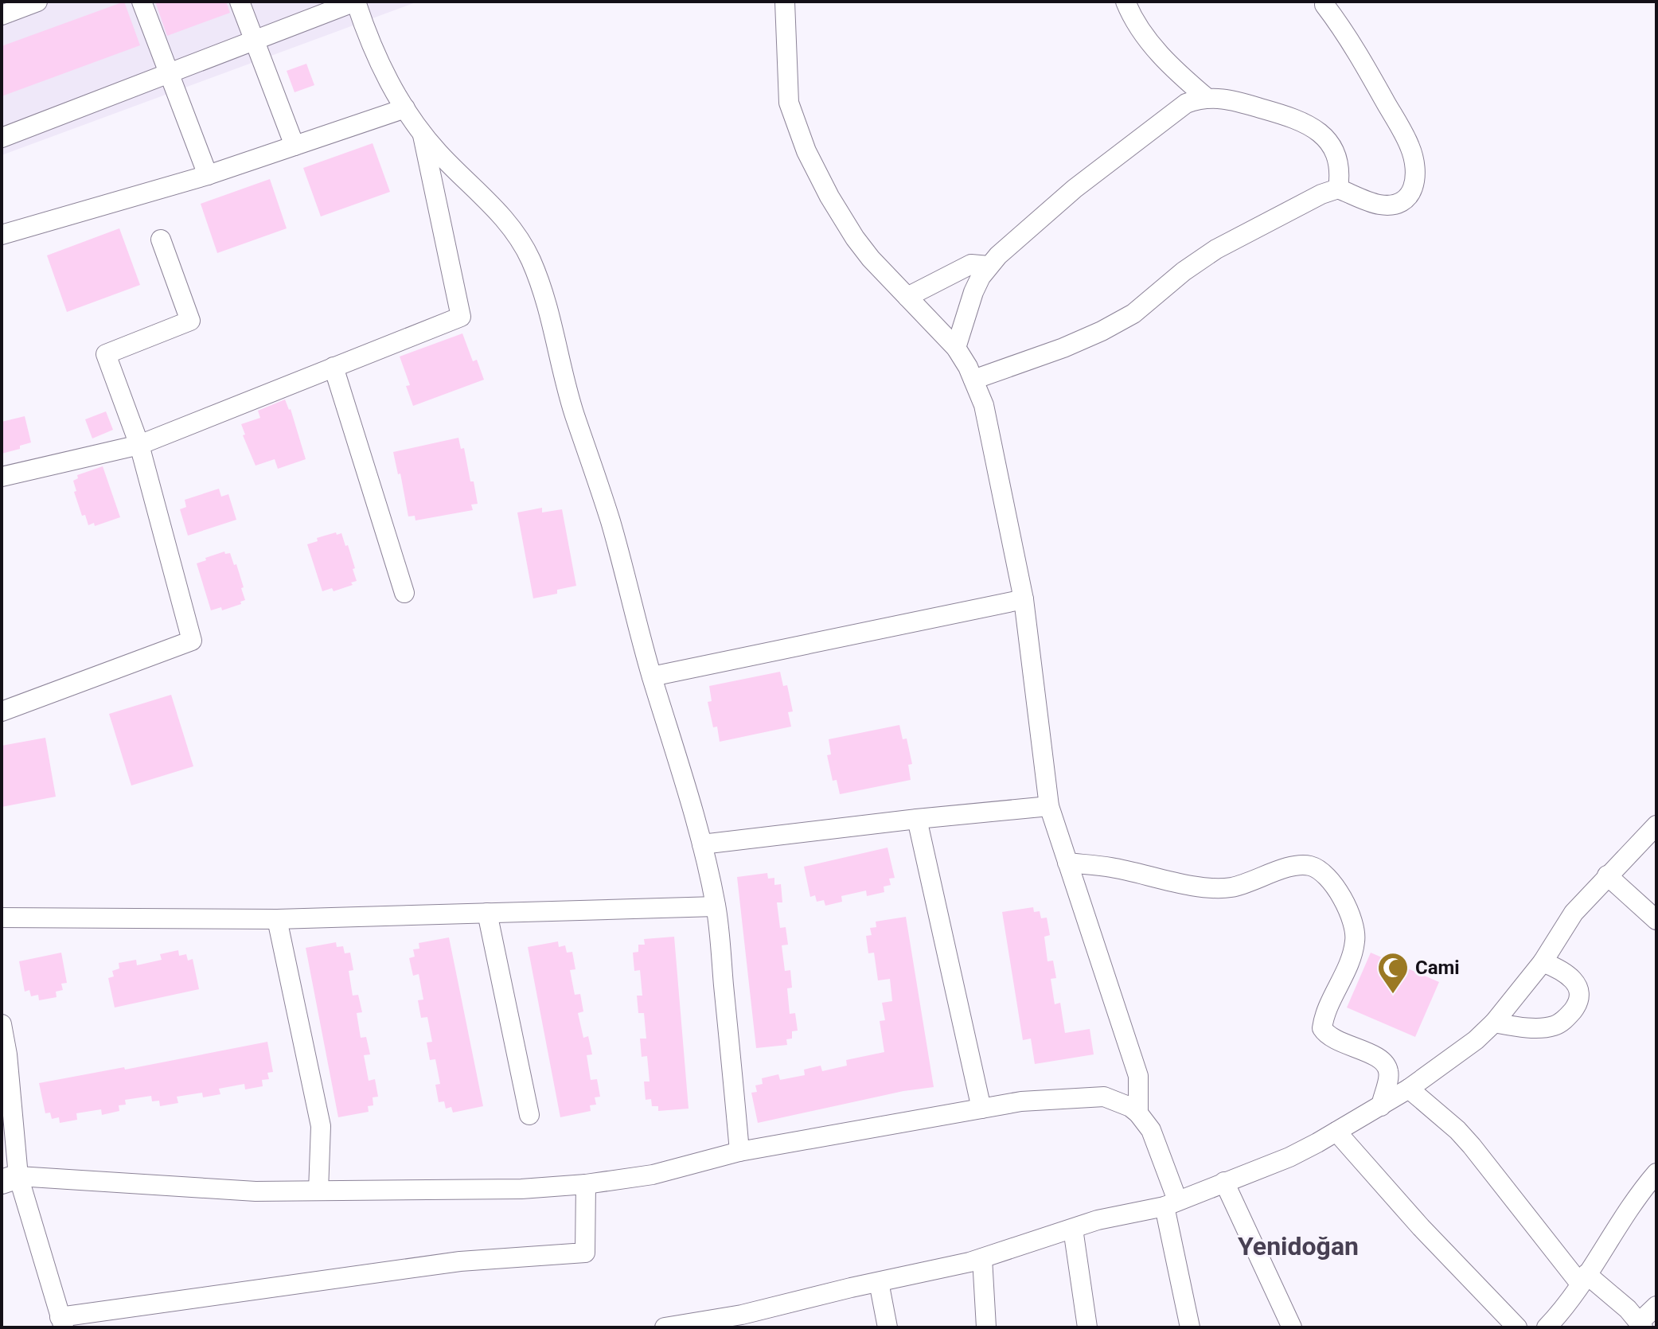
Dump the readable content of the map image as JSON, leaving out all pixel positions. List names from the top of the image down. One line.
{"districts":["Yenidoğan"],"places":{"mosque":["Cami"]}}
